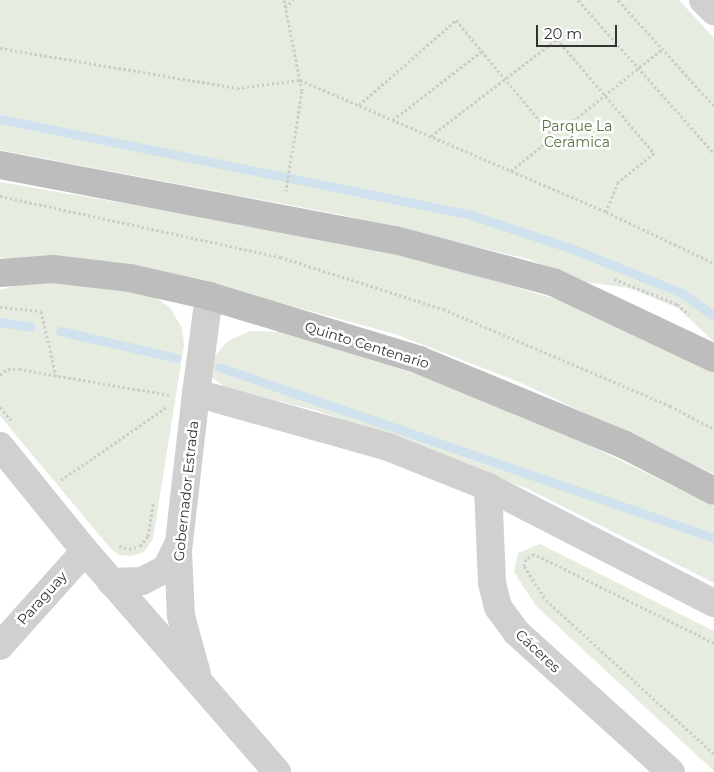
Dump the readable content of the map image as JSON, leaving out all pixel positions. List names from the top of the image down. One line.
{"streets":{"main road":["Quinto Centenario"],"street":["Gobernador Estrada","Paraguay","Cáceres"]},"crossings":[["Quinto Centenario","Gobernador Estrada"],["Gobernador Estrada","Paraguay"]],"parks":["Parque La Cerámica"],"scale_bar":"20 m"}
